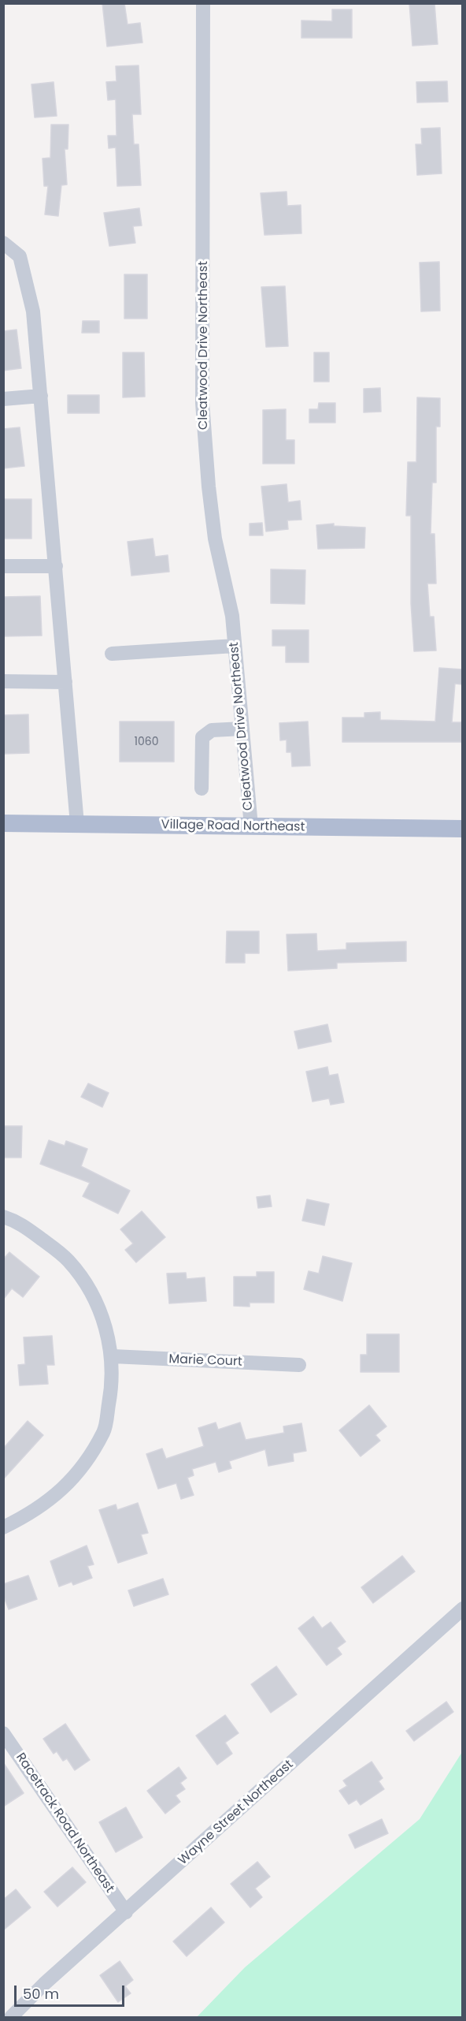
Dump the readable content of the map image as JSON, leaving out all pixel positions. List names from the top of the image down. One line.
{"streets":{"main road":["Village Road Northeast"],"street":["Cleatwood Drive Northeast","Marie Court","Wayne Street Northeast","Racetrack Road Northeast"]},"crossings":[["Cleatwood Drive Northeast","Village Road Northeast"],["Wayne Street Northeast","Racetrack Road Northeast"]],"house_numbers":["1060"],"scale_bar":"50 m"}
